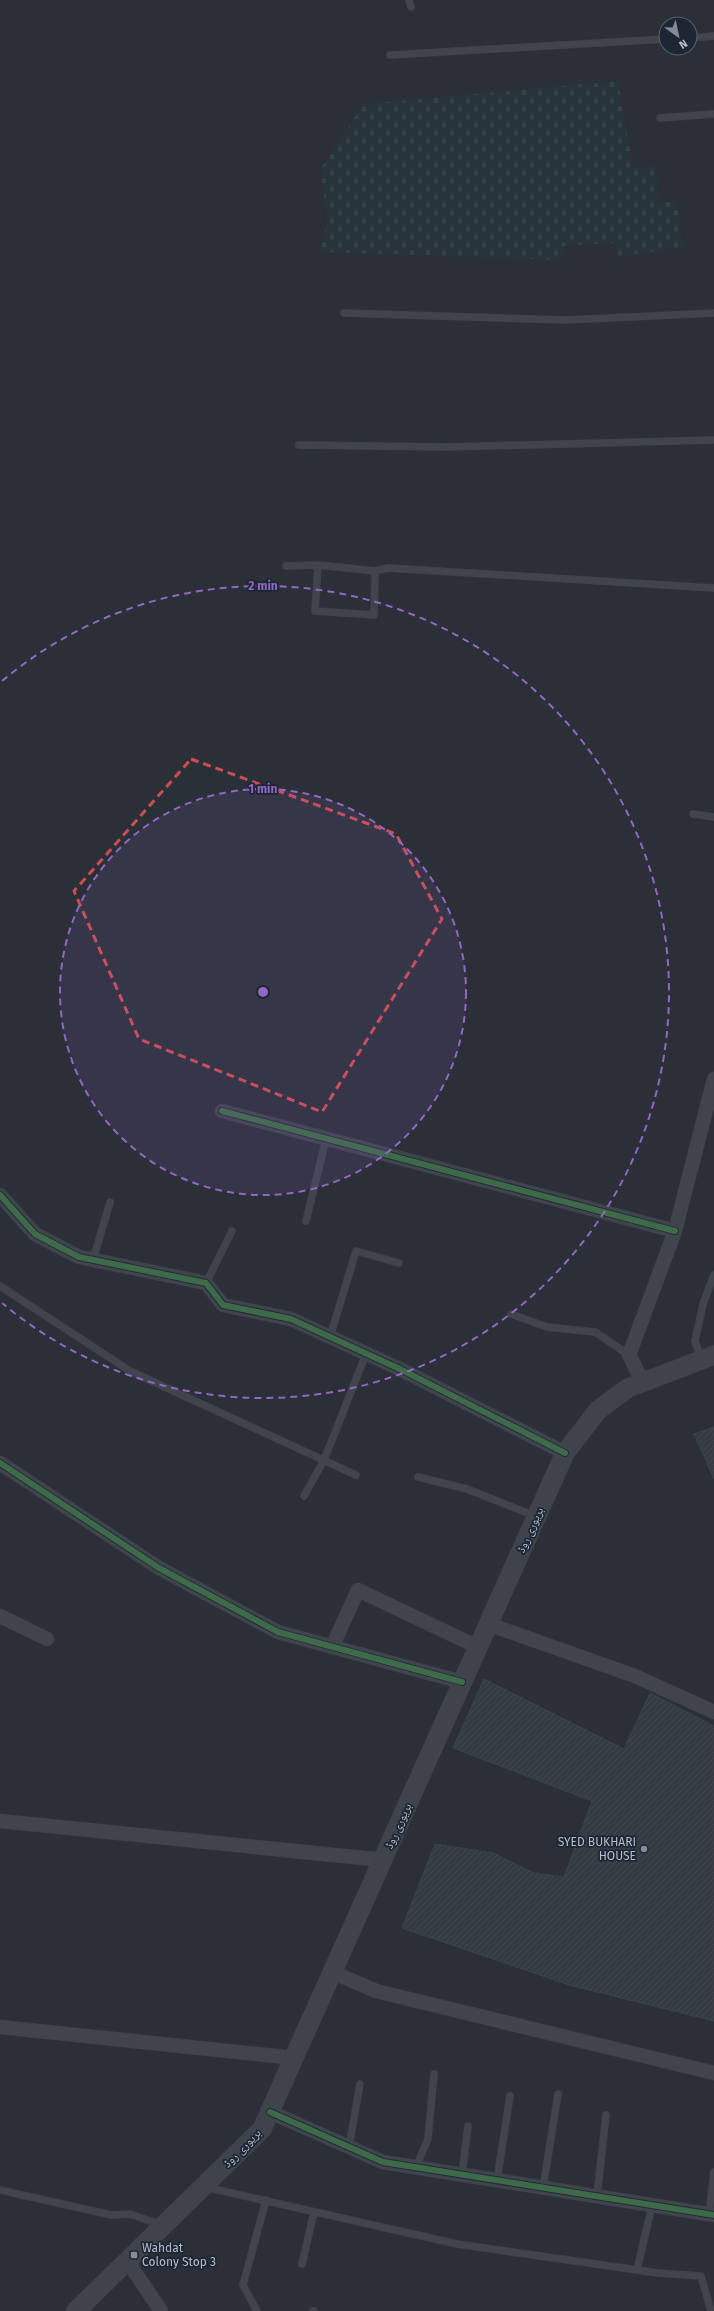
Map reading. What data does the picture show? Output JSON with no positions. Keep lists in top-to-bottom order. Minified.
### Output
{"streets":{"main road":["بریوری روڈ"]},"places":{"other":["SYED BUKHARI HOUSE"],"transit":["Wahdat Colony Stop 3"]},"north":"bottom right","rings":["2 min","1 min"]}
